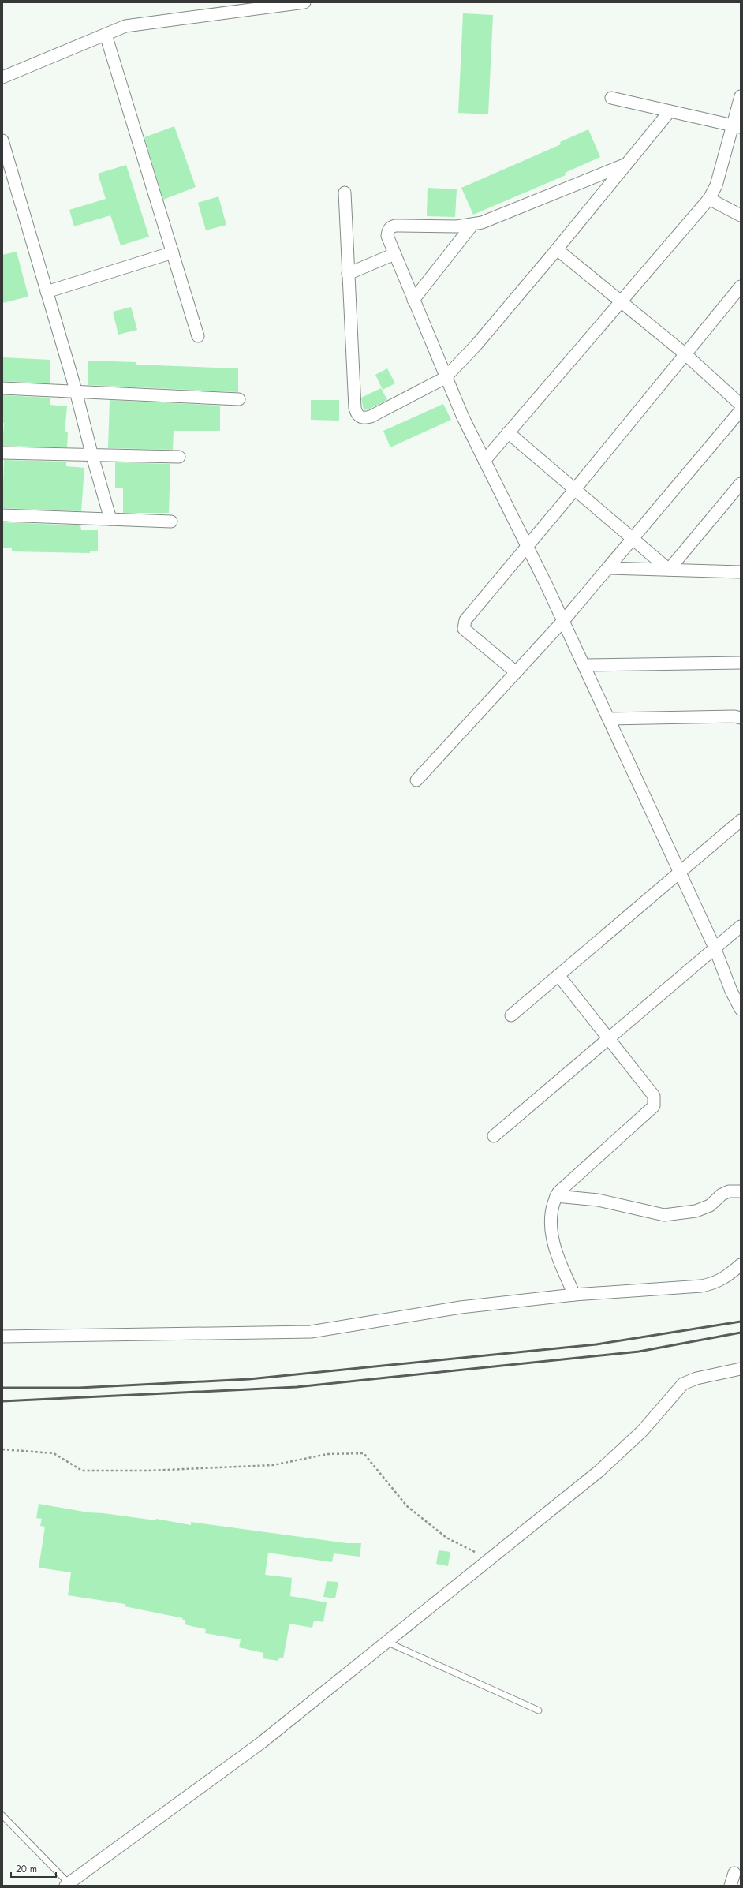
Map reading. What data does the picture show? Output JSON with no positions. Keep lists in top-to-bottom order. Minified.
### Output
{"scale_bar":"20 m"}
